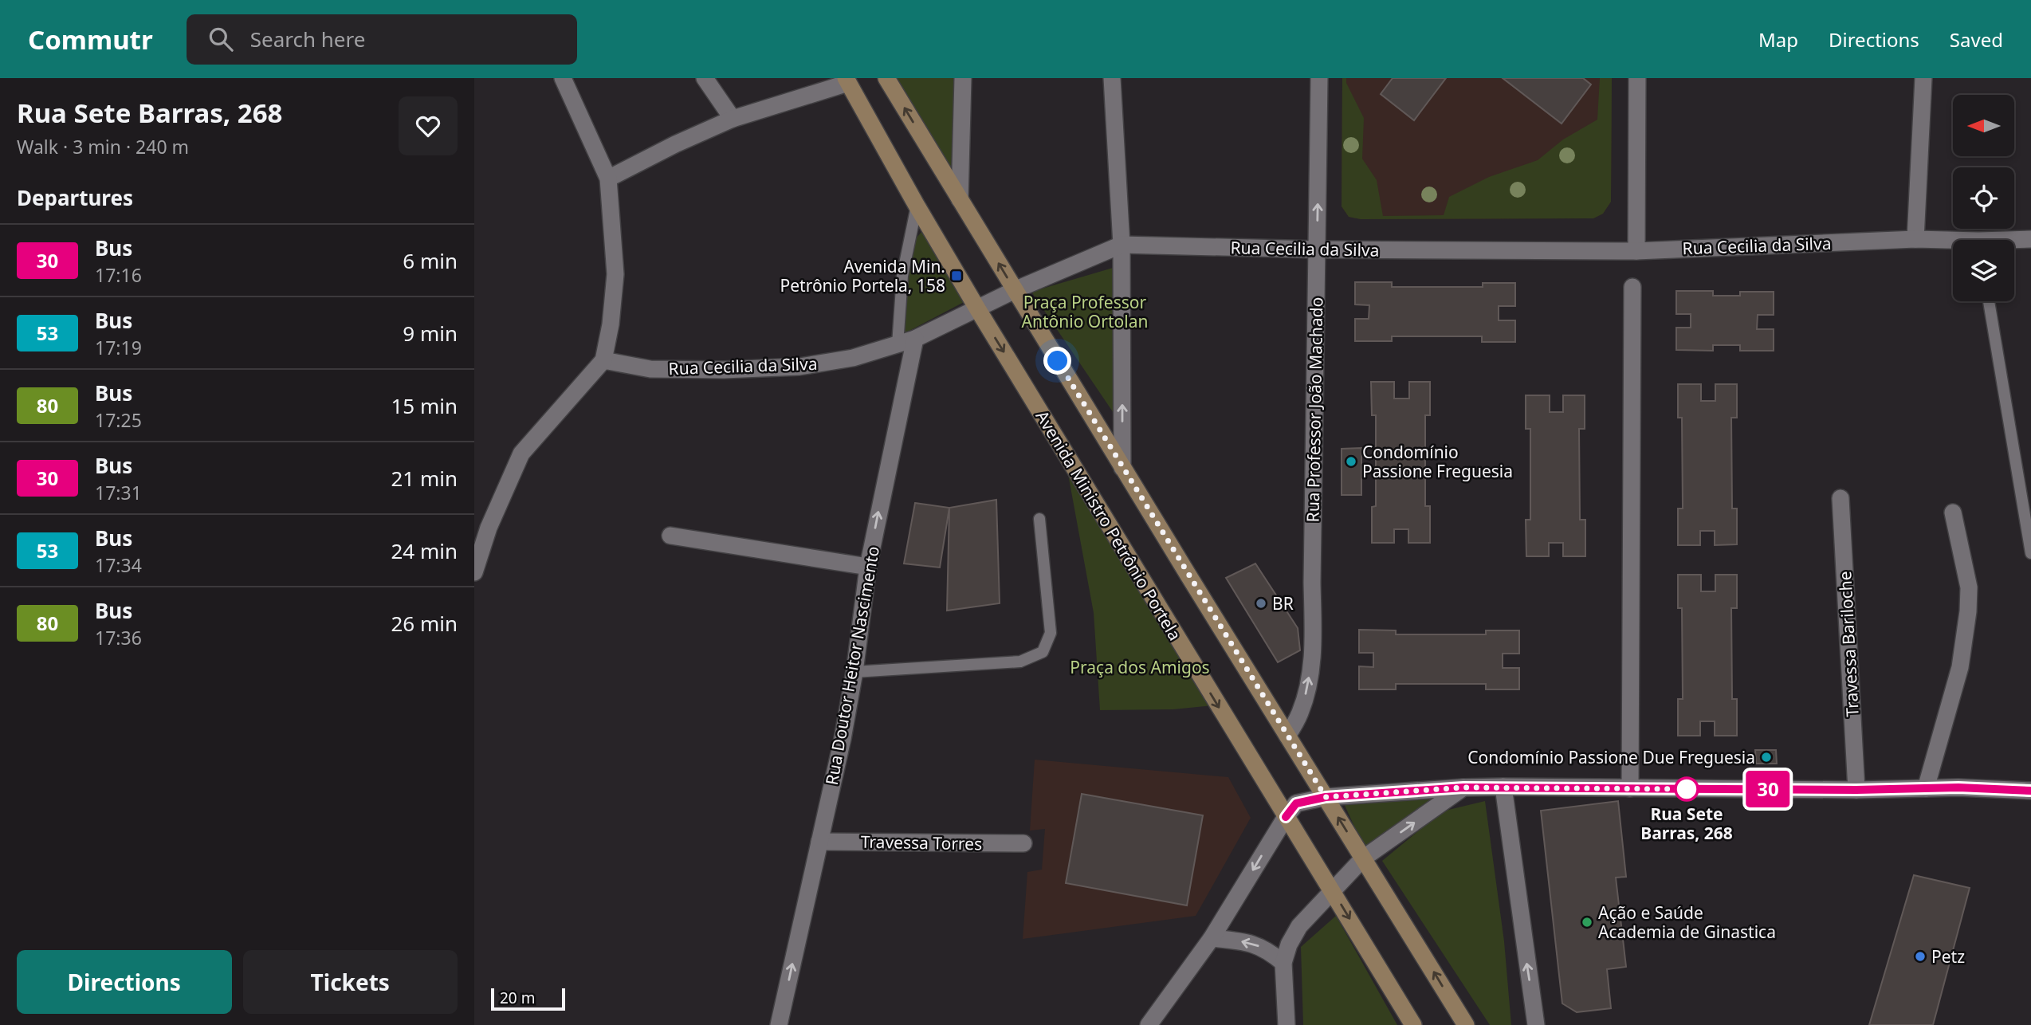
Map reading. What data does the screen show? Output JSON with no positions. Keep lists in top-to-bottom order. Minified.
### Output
{"streets":{"main road":["Avenida Ministro Petrônio Portela"],"street":["Rua Cecilia da Silva","Rua Professor João Machado","Travessa Bariloche","Rua Doutor Heitor Nascimento","Travessa Torres"]},"crossings":[["Rua Cecilia da Silva","Rua Professor João Machado"],["Rua Cecilia da Silva","Avenida Ministro Petrônio Portela"],["Rua Cecilia da Silva","Rua Doutor Heitor Nascimento"],["Rua Doutor Heitor Nascimento","Travessa Torres"]],"one_way":["Rua Professor João Machado","Rua Doutor Heitor Nascimento"],"parks":["Praça Professor Antônio Ortolan","Praça dos Amigos"],"places":{"transit":["Avenida Min. Petrônio Portela, 158"],"other":["Condomínio Passione Freguesia","BR","Condomínio Passione Due Freguesia","Rua Sete Barras, 268","Ação e Saúde Academia de Ginastica","Petz"]},"lines":["bus line 30"],"scale_bar":"20 m","north":"left","page":{"header":"Commutr","search":"Search here","nav":["Map","Directions","Saved"],"heading":[["Rua Sete Barras, 268","Walk · 3 min · 240 m"],"Departures"],"on_map":"30","list":[{"mark":"30","name":"Bus","note":"17:16","value":"6 min"},{"mark":"53","name":"Bus","note":"17:19","value":"9 min"},{"mark":"80","name":"Bus","note":"17:25","value":"15 min"},{"mark":"30","name":"Bus","note":"17:31","value":"21 min"},{"mark":"53","name":"Bus","note":"17:34","value":"24 min"},{"mark":"80","name":"Bus","note":"17:36","value":"26 min"}],"buttons":["Directions","Tickets"],"scale":"20 m"}}
